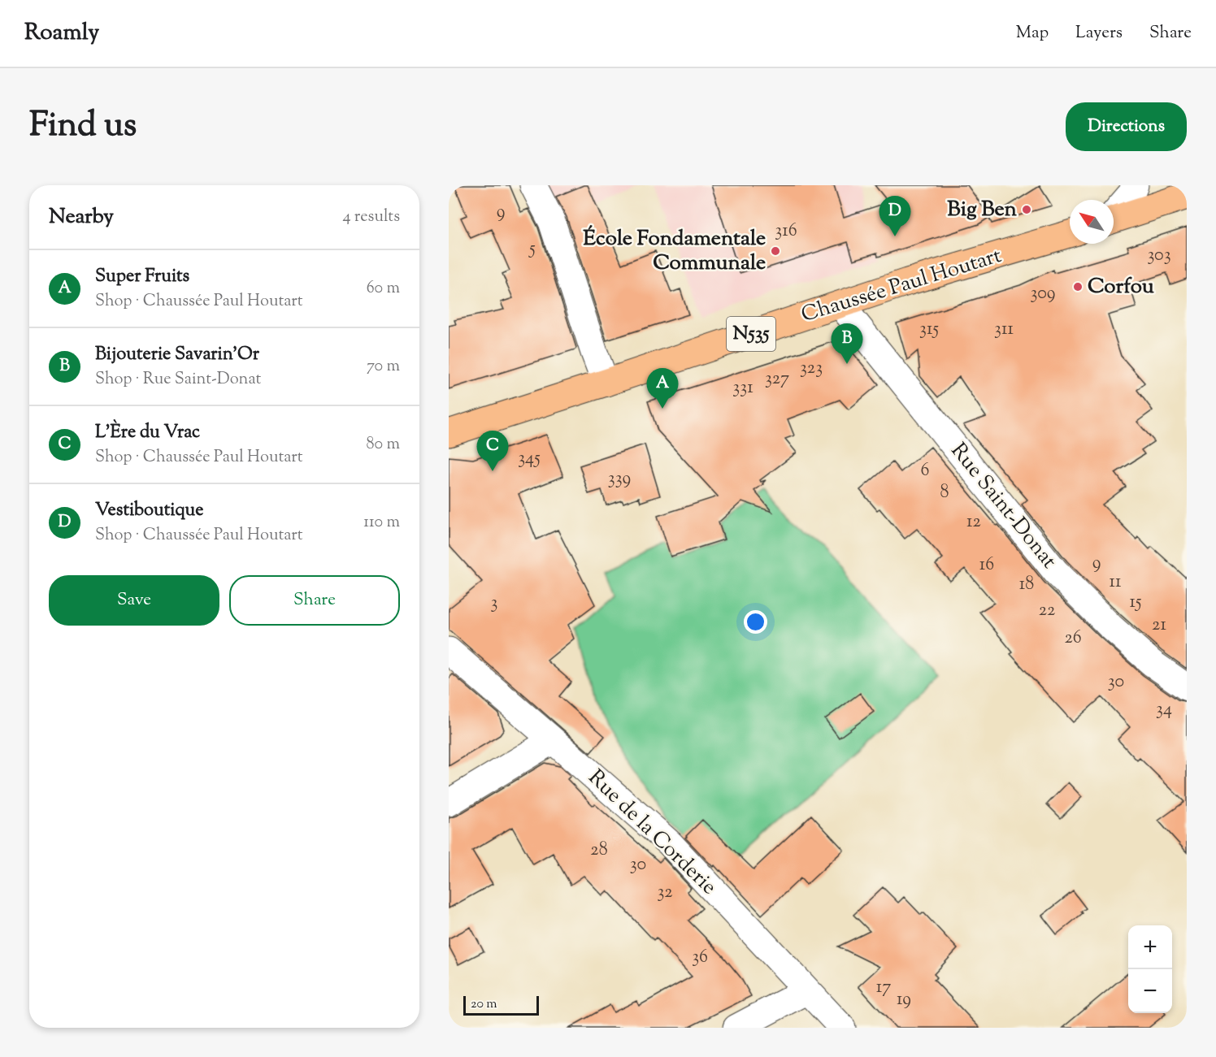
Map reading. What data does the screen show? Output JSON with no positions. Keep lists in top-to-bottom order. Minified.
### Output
{"streets":{"main road":["Chaussée Paul Houtart","N535"],"street":["Rue Saint-Donat","Rue de la Corderie"]},"crossings":[["Chaussée Paul Houtart","Rue Saint-Donat"]],"places":["Big Ben","École Fondamentale Communale","Corfou"],"house_numbers":["9","316","5","303","309","315","311","323","327","331","345","6","339","8","12","9","16","11","18","15","3","22","21","26","30","34","28","30","32","36","17","19"],"scale_bar":"20 m","north":"top left","page":{"header":"Roamly","nav":["Map","Layers","Share"],"title":"Find us","buttons":["Directions",["Save","Share"]],"heading":["Nearby","4 results"],"pins":["D","B","A","C"],"list":[{"mark":"A","name":"Super Fruits","note":"Shop · Chaussée Paul Houtart","value":"60 m"},{"mark":"B","name":"Bijouterie Savarin'Or","note":"Shop · Rue Saint-Donat","value":"70 m"},{"mark":"C","name":"L'Ère du Vrac","note":"Shop · Chaussée Paul Houtart","value":"80 m"},{"mark":"D","name":"Vestiboutique","note":"Shop · Chaussée Paul Houtart","value":"110 m"}],"map_buttons":["+","−"],"scale":"20 m"}}
